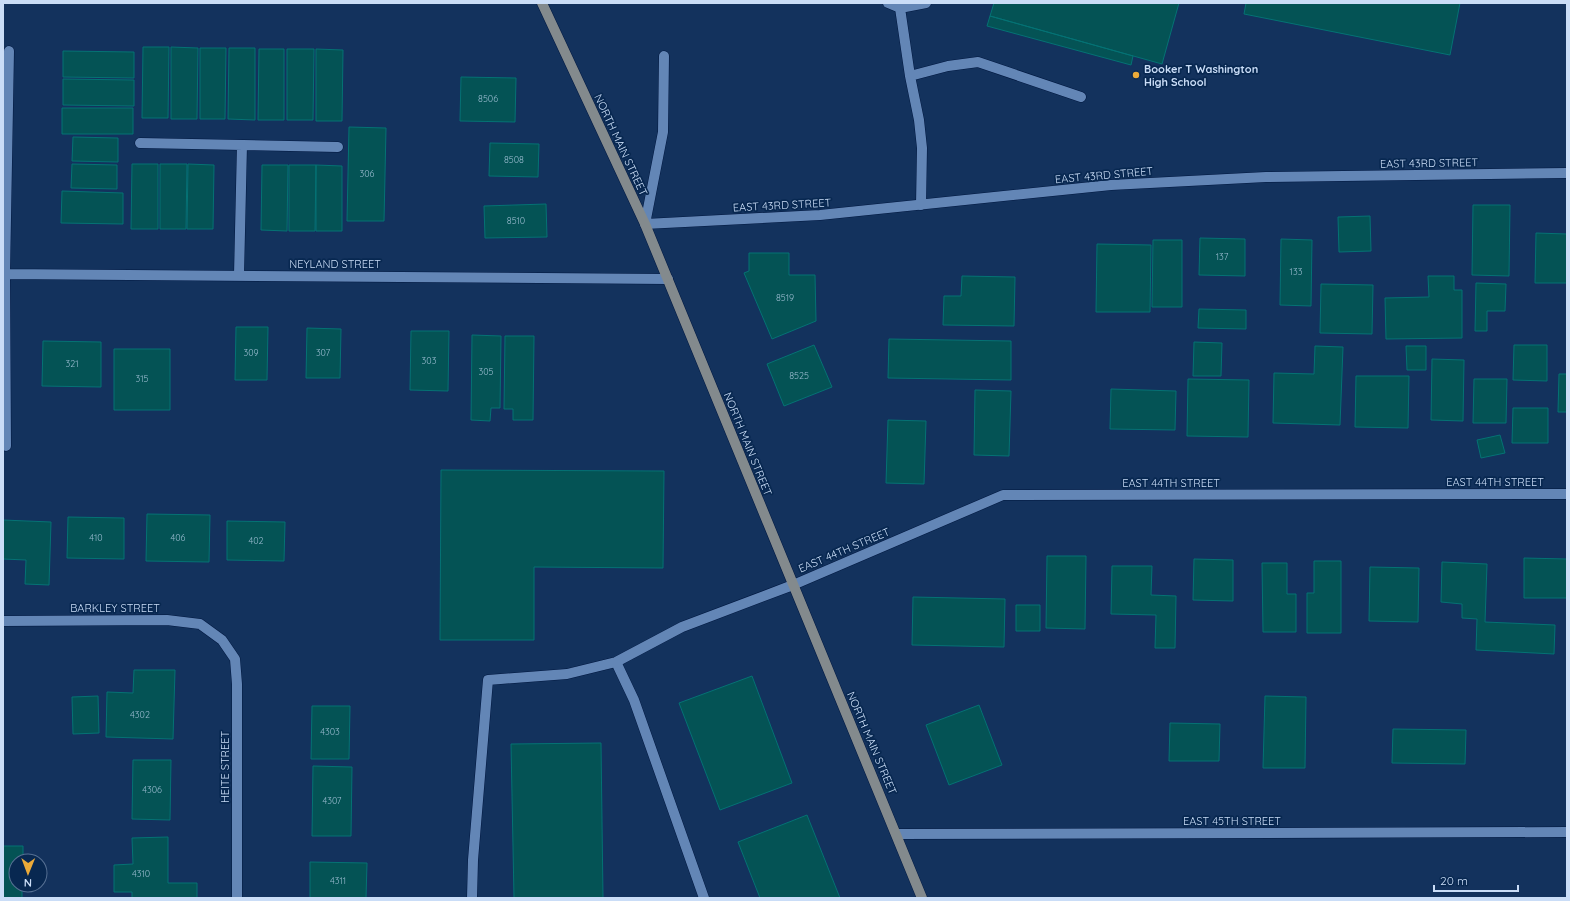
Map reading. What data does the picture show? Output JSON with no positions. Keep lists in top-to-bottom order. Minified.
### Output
{"streets":{"main road":["NORTH MAIN STREET"],"street":["EAST 43RD STREET","NEYLAND STREET","EAST 44TH STREET","BARKLEY STREET","HEITE STREET","EAST 45TH STREET"]},"crossings":[["NORTH MAIN STREET","EAST 43RD STREET"],["NORTH MAIN STREET","NEYLAND STREET"],["NORTH MAIN STREET","EAST 44TH STREET"],["NORTH MAIN STREET","EAST 45TH STREET"],["BARKLEY STREET","HEITE STREET"]],"places":["Booker T Washington High School"],"house_numbers":["8506","8508","306","8510","137","133","8519","309","307","303","321","305","8525","315","410","406","402","4302","4303","4306","4307","4310","4311"],"scale_bar":"20 m","north":"bottom"}
